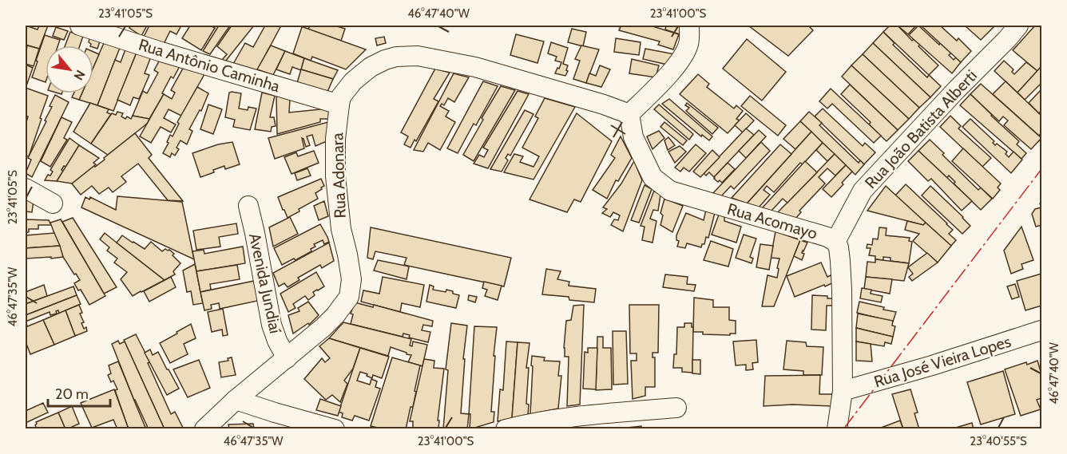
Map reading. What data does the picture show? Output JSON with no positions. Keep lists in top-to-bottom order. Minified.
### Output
{"streets":{"street":["Rua Antônio Caminha","Rua João Batista Alberti","Rua Adonara","Rua Acomayo","Avenida Jundiaí","Rua José Vieira Lopes"]},"crossings":[["Rua Antônio Caminha","Rua Adonara"],["Rua João Batista Alberti","Rua Acomayo"],["Rua Adonara","Rua Acomayo"],["Rua Adonara","Avenida Jundiaí"],["Rua Acomayo","Rua José Vieira Lopes"]],"scale_bar":"20 m","north":"bottom right","coordinates":["23°41'05\"S","46°47'40\"W","23°41'00\"S","46°47'35\"W","23°40'55\"S"]}
